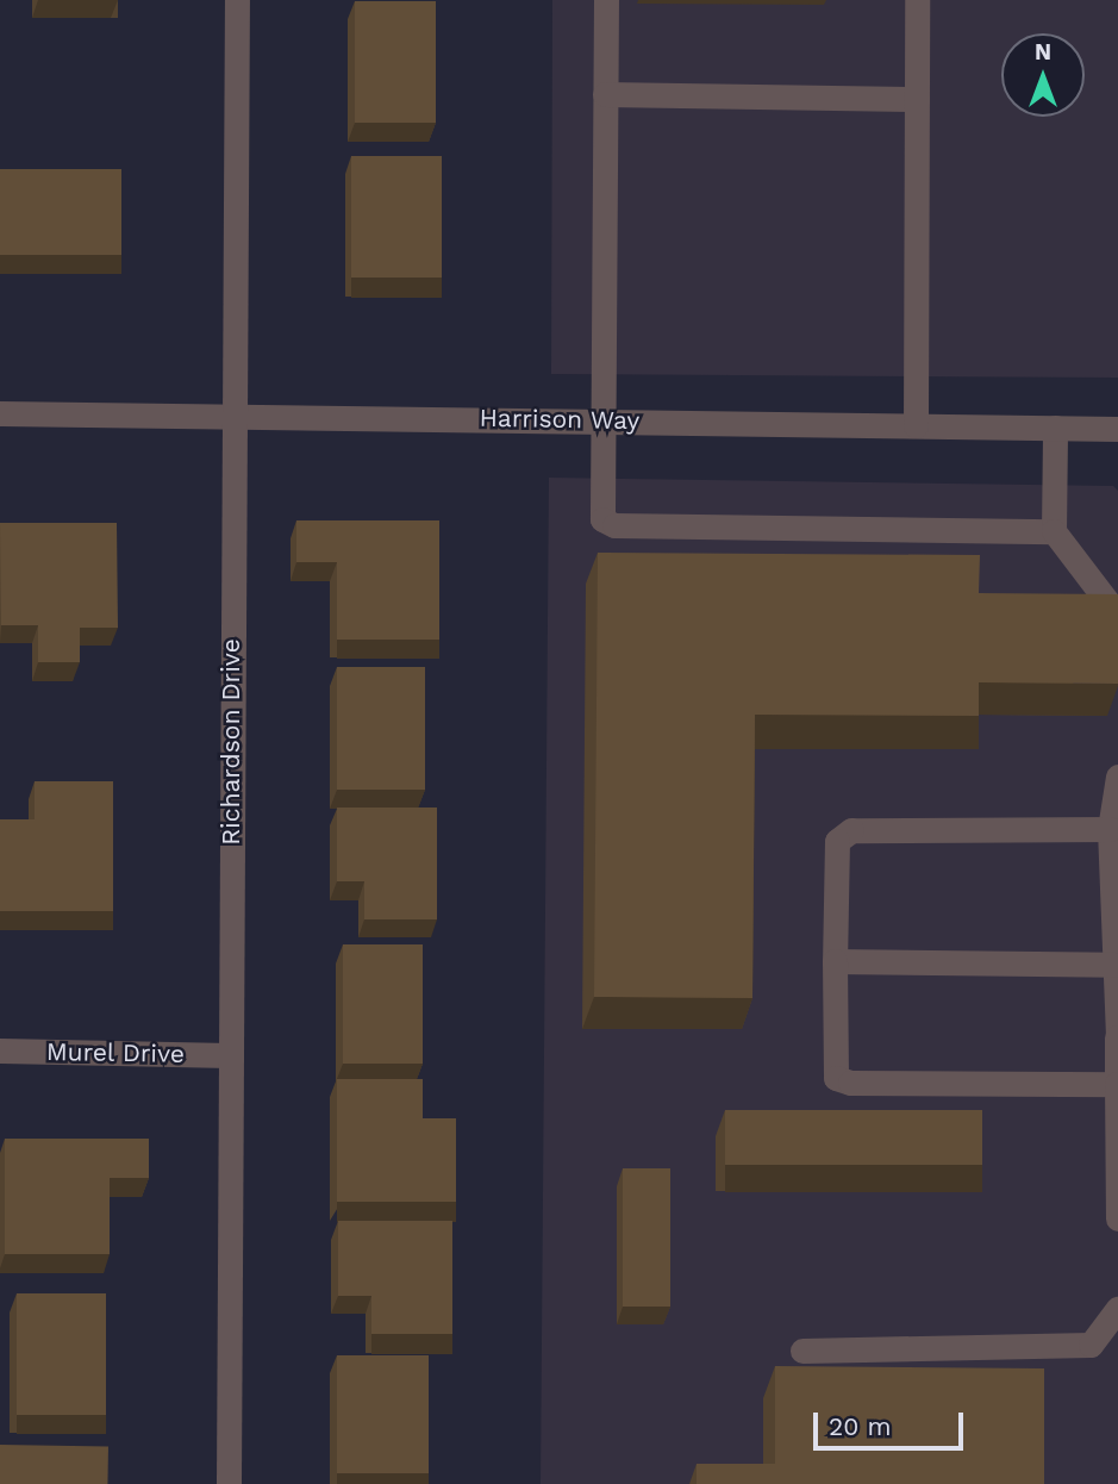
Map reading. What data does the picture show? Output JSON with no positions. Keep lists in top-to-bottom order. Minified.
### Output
{"streets":{"street":["Harrison Way","Richardson Drive","Murel Drive"]},"crossings":[["Harrison Way","Richardson Drive"],["Richardson Drive","Murel Drive"]],"scale_bar":"20 m","north":"top"}
